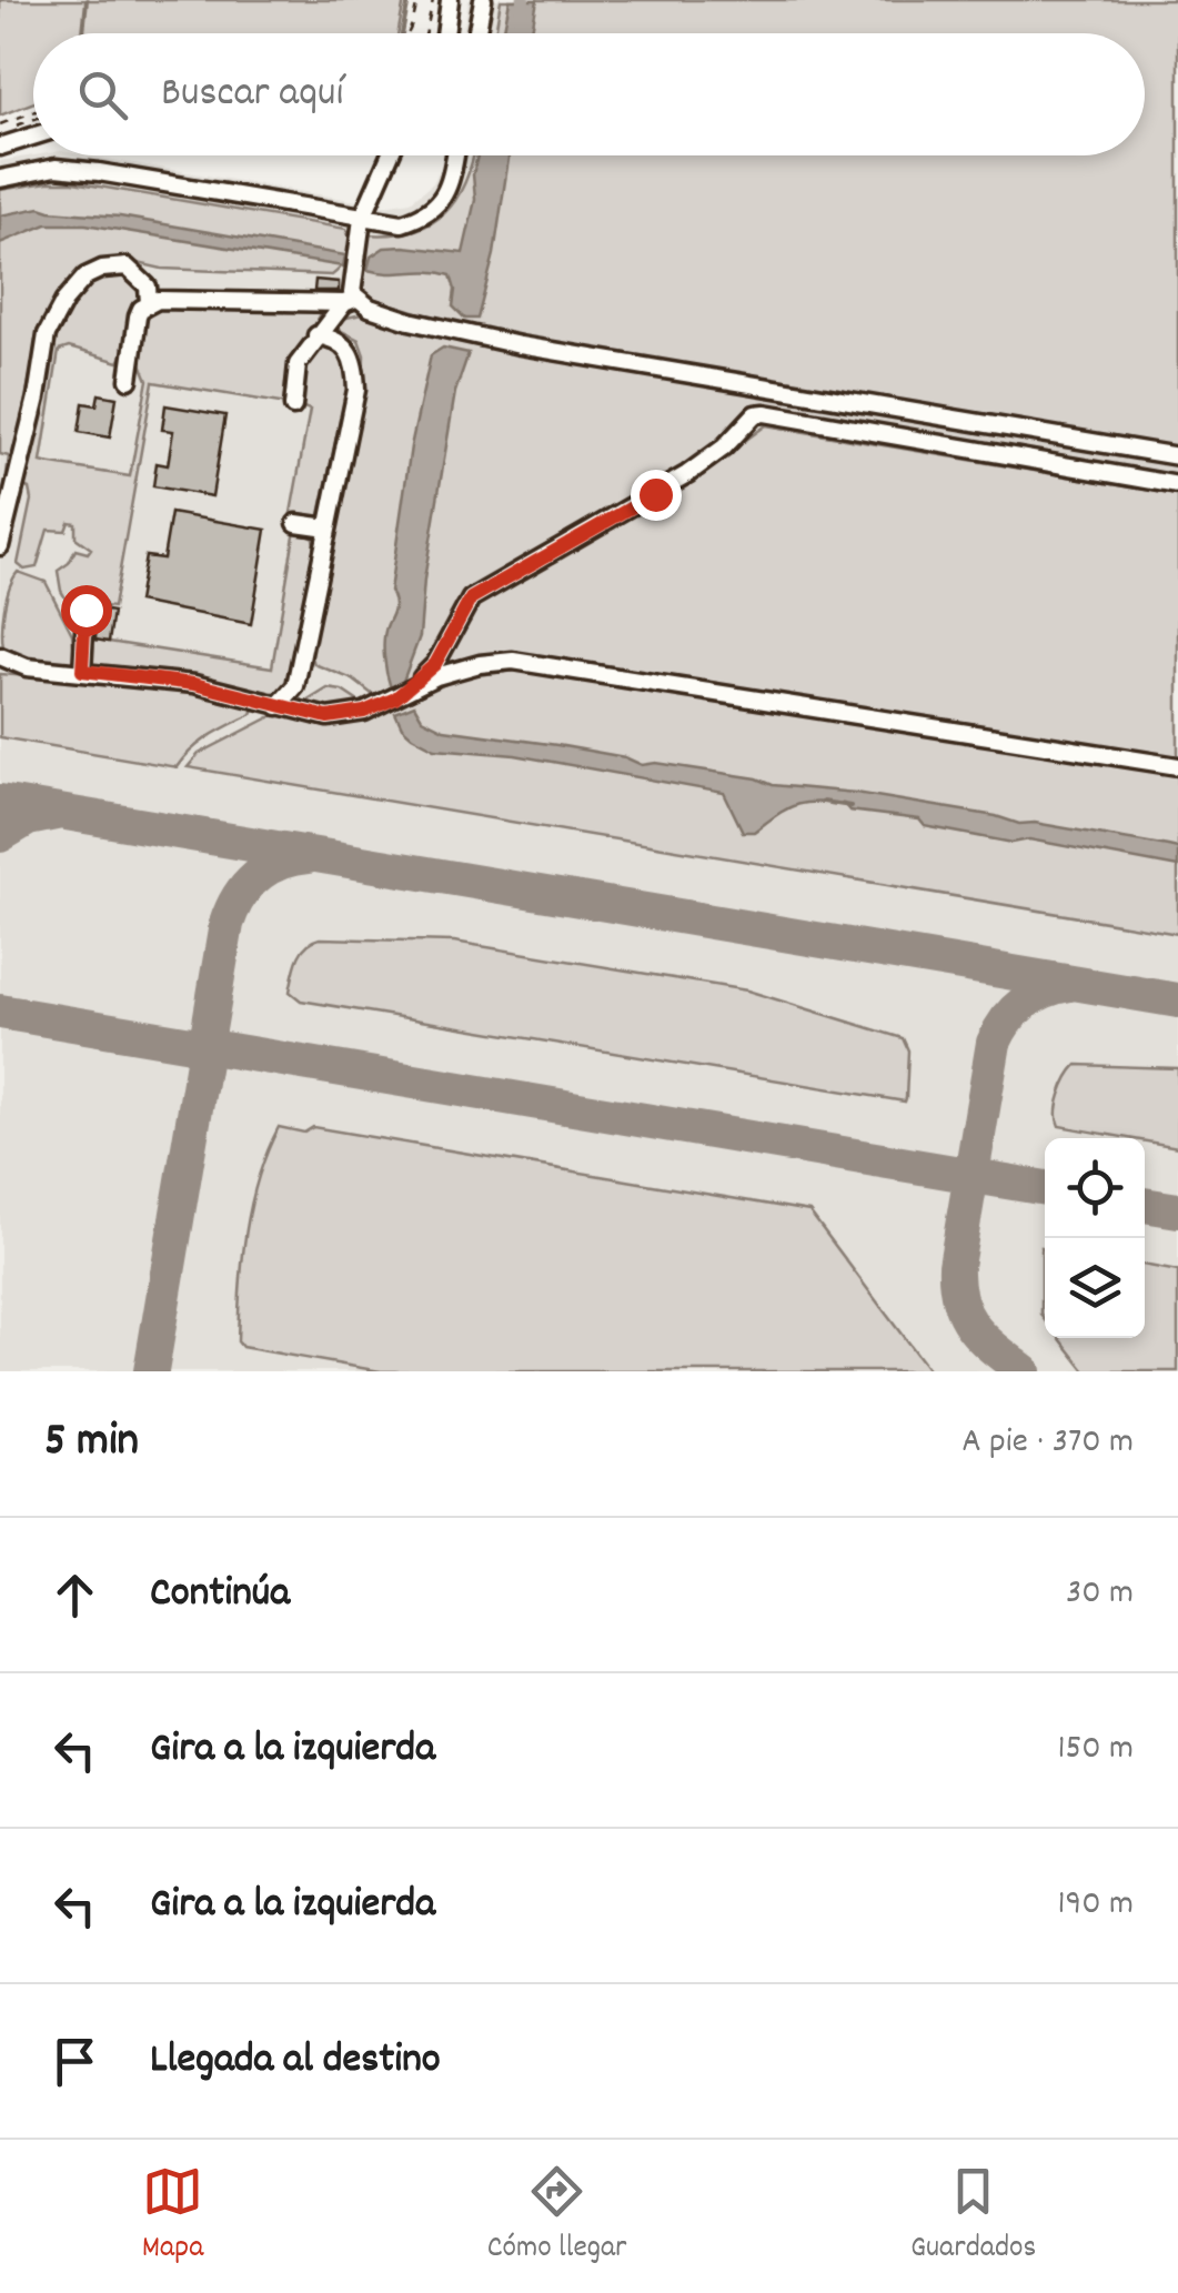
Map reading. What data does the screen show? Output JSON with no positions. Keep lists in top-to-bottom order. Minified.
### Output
{"page":{"search":"Buscar aquí","heading":["5 min","A pie · 370 m"],"list":[["Continúa","30 m"],["Gira a la izquierda","150 m"],["Gira a la izquierda","190 m"],"Llegada al destino"],"nav":["Mapa","Cómo llegar","Guardados"]}}
